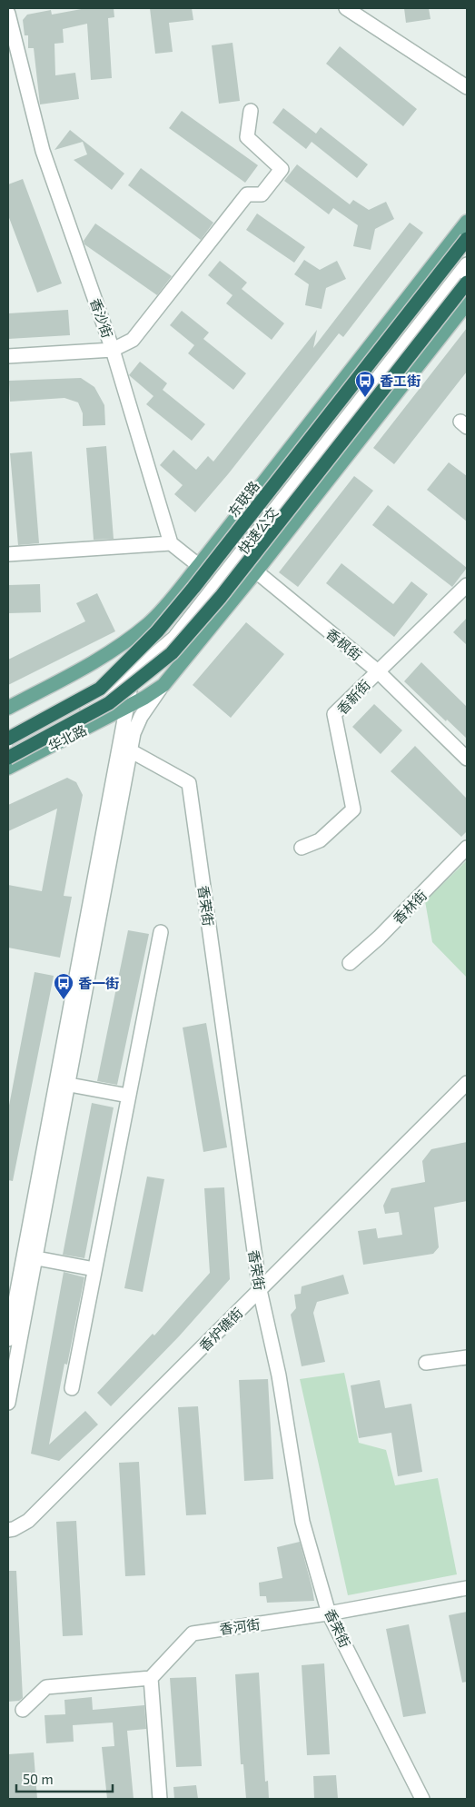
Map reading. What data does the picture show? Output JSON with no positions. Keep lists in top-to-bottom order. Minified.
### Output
{"streets":{"highway":["东联路"],"main road":["华北路"],"street":["香沙街","快速公交","香枫街","香新街","香荣街","香林街","香炉礁街","香河街"]},"crossings":[["香枫街","香新街"],["香枫街","华北路"],["香荣街","香炉礁街"],["香荣街","香河街"]],"places":{"bus stop":["香工街","香一街"]},"scale_bar":"50 m"}
